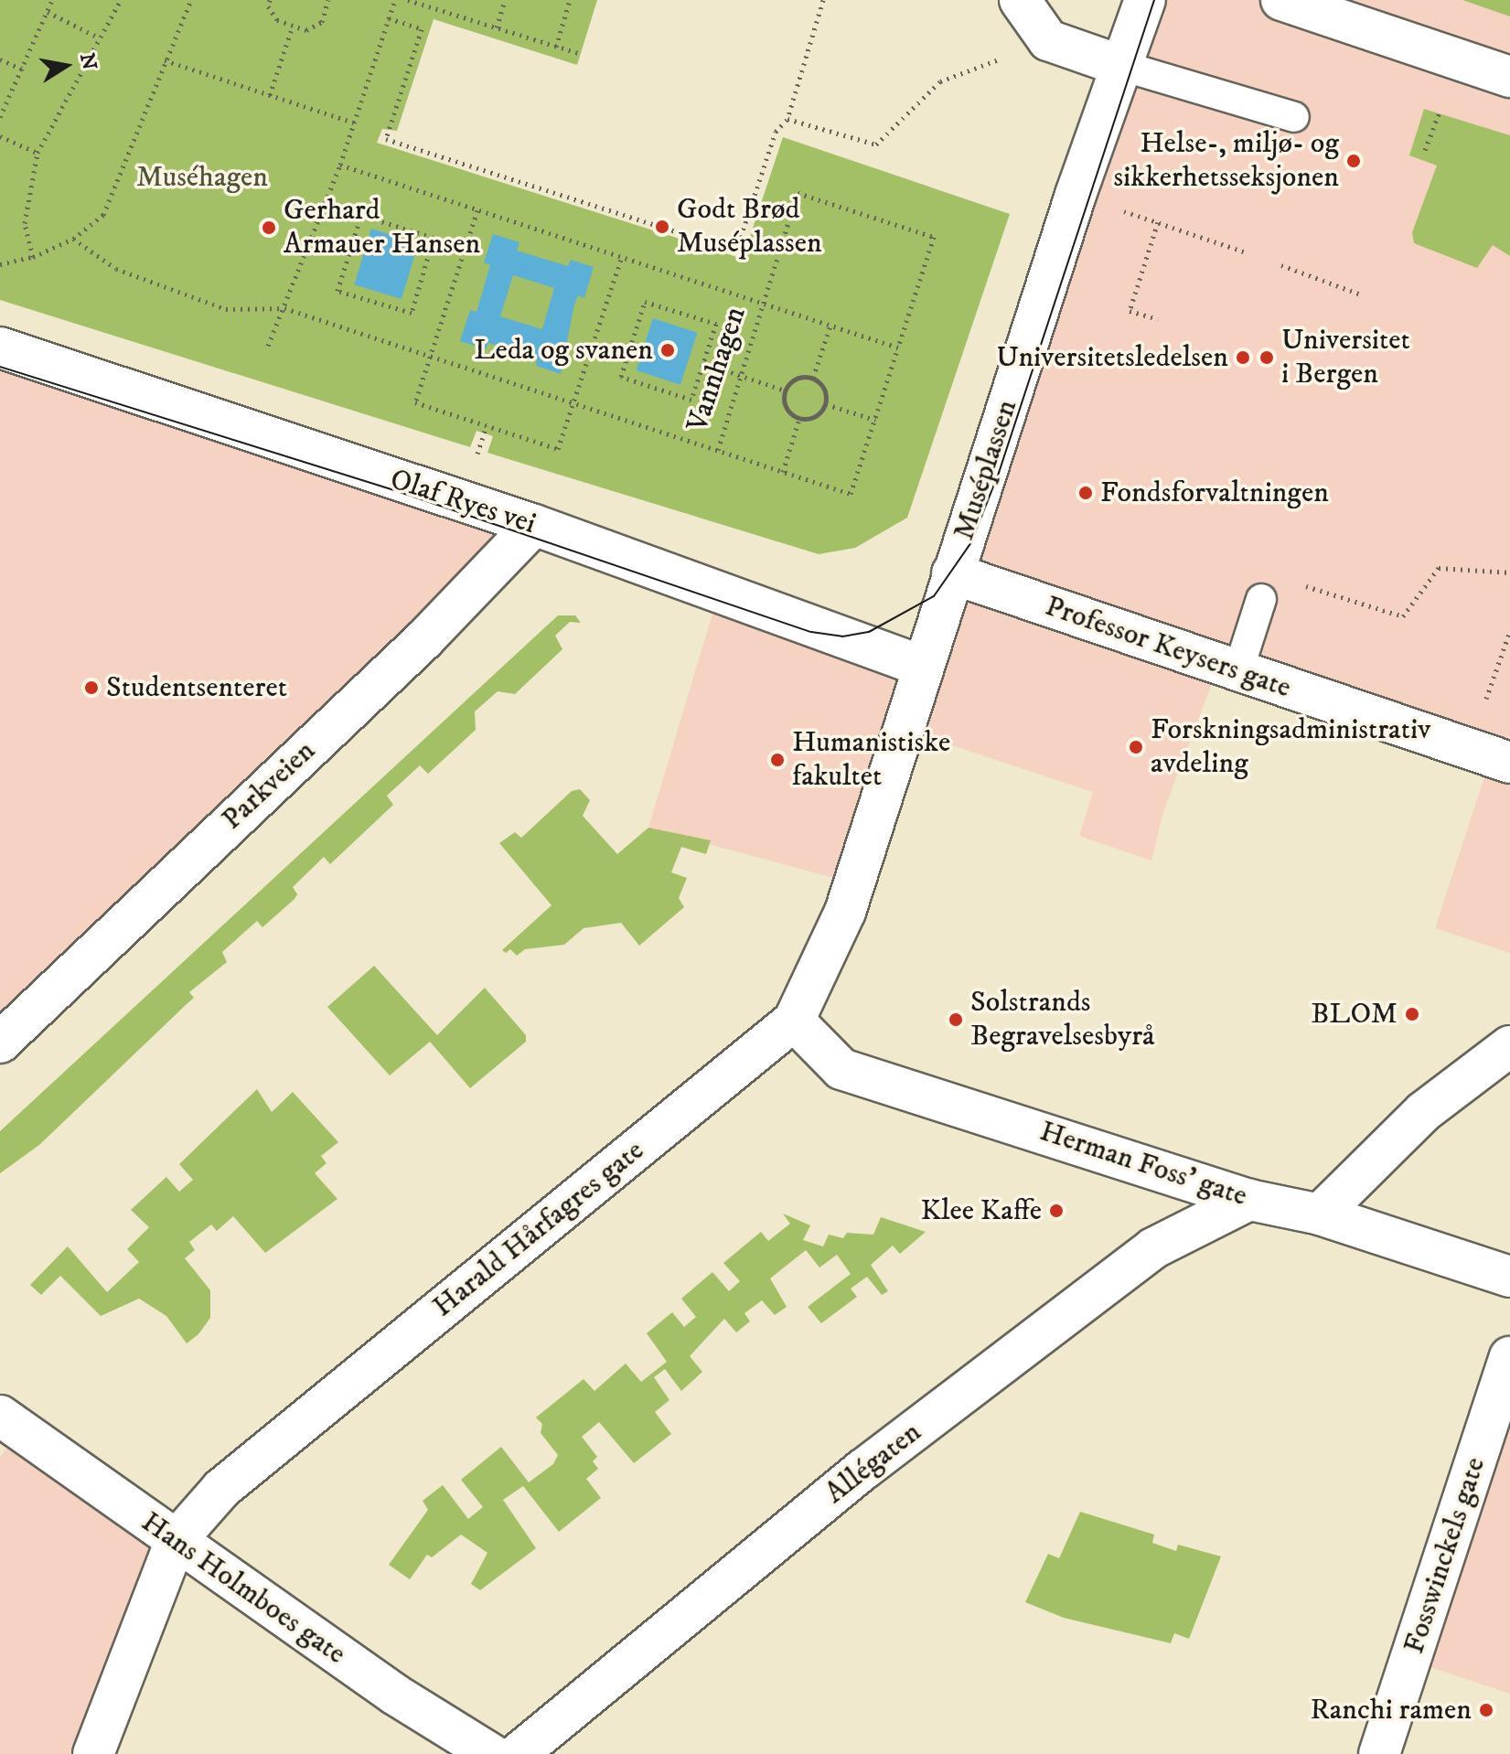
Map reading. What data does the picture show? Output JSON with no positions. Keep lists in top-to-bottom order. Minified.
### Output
{"streets":{"street":["Muséplassen","Olaf Ryes vei","Professor Keysers gate","Parkveien","Herman Foss' gate","Harald Hårfagres gate","Allégaten","Fosswinckels gate","Hans Holmboes gate"],"path":["Vannhagen"]},"crossings":[["Muséplassen","Olaf Ryes vei"],["Muséplassen","Professor Keysers gate"],["Muséplassen","Harald Hårfagres gate"],["Olaf Ryes vei","Parkveien"],["Olaf Ryes vei","Harald Hårfagres gate"],["Herman Foss' gate","Harald Hårfagres gate"],["Herman Foss' gate","Allégaten"],["Harald Hårfagres gate","Hans Holmboes gate"]],"parks":["Muséhagen"],"places":["Helse-, miljø- og sikkerhetsseksjonen","Godt Brød Muséplassen","Gerhard Armauer Hansen","Leda og svanen","Universitetsledelsen","Universitet i Bergen","Fondsforvaltningen","Studentsenteret","Forskningsadministrativ avdeling","Humanistiske fakultet","BLOM","Solstrands Begravelsesbyrå","Klee Kaffe","Ranchi ramen"],"north":"right"}
